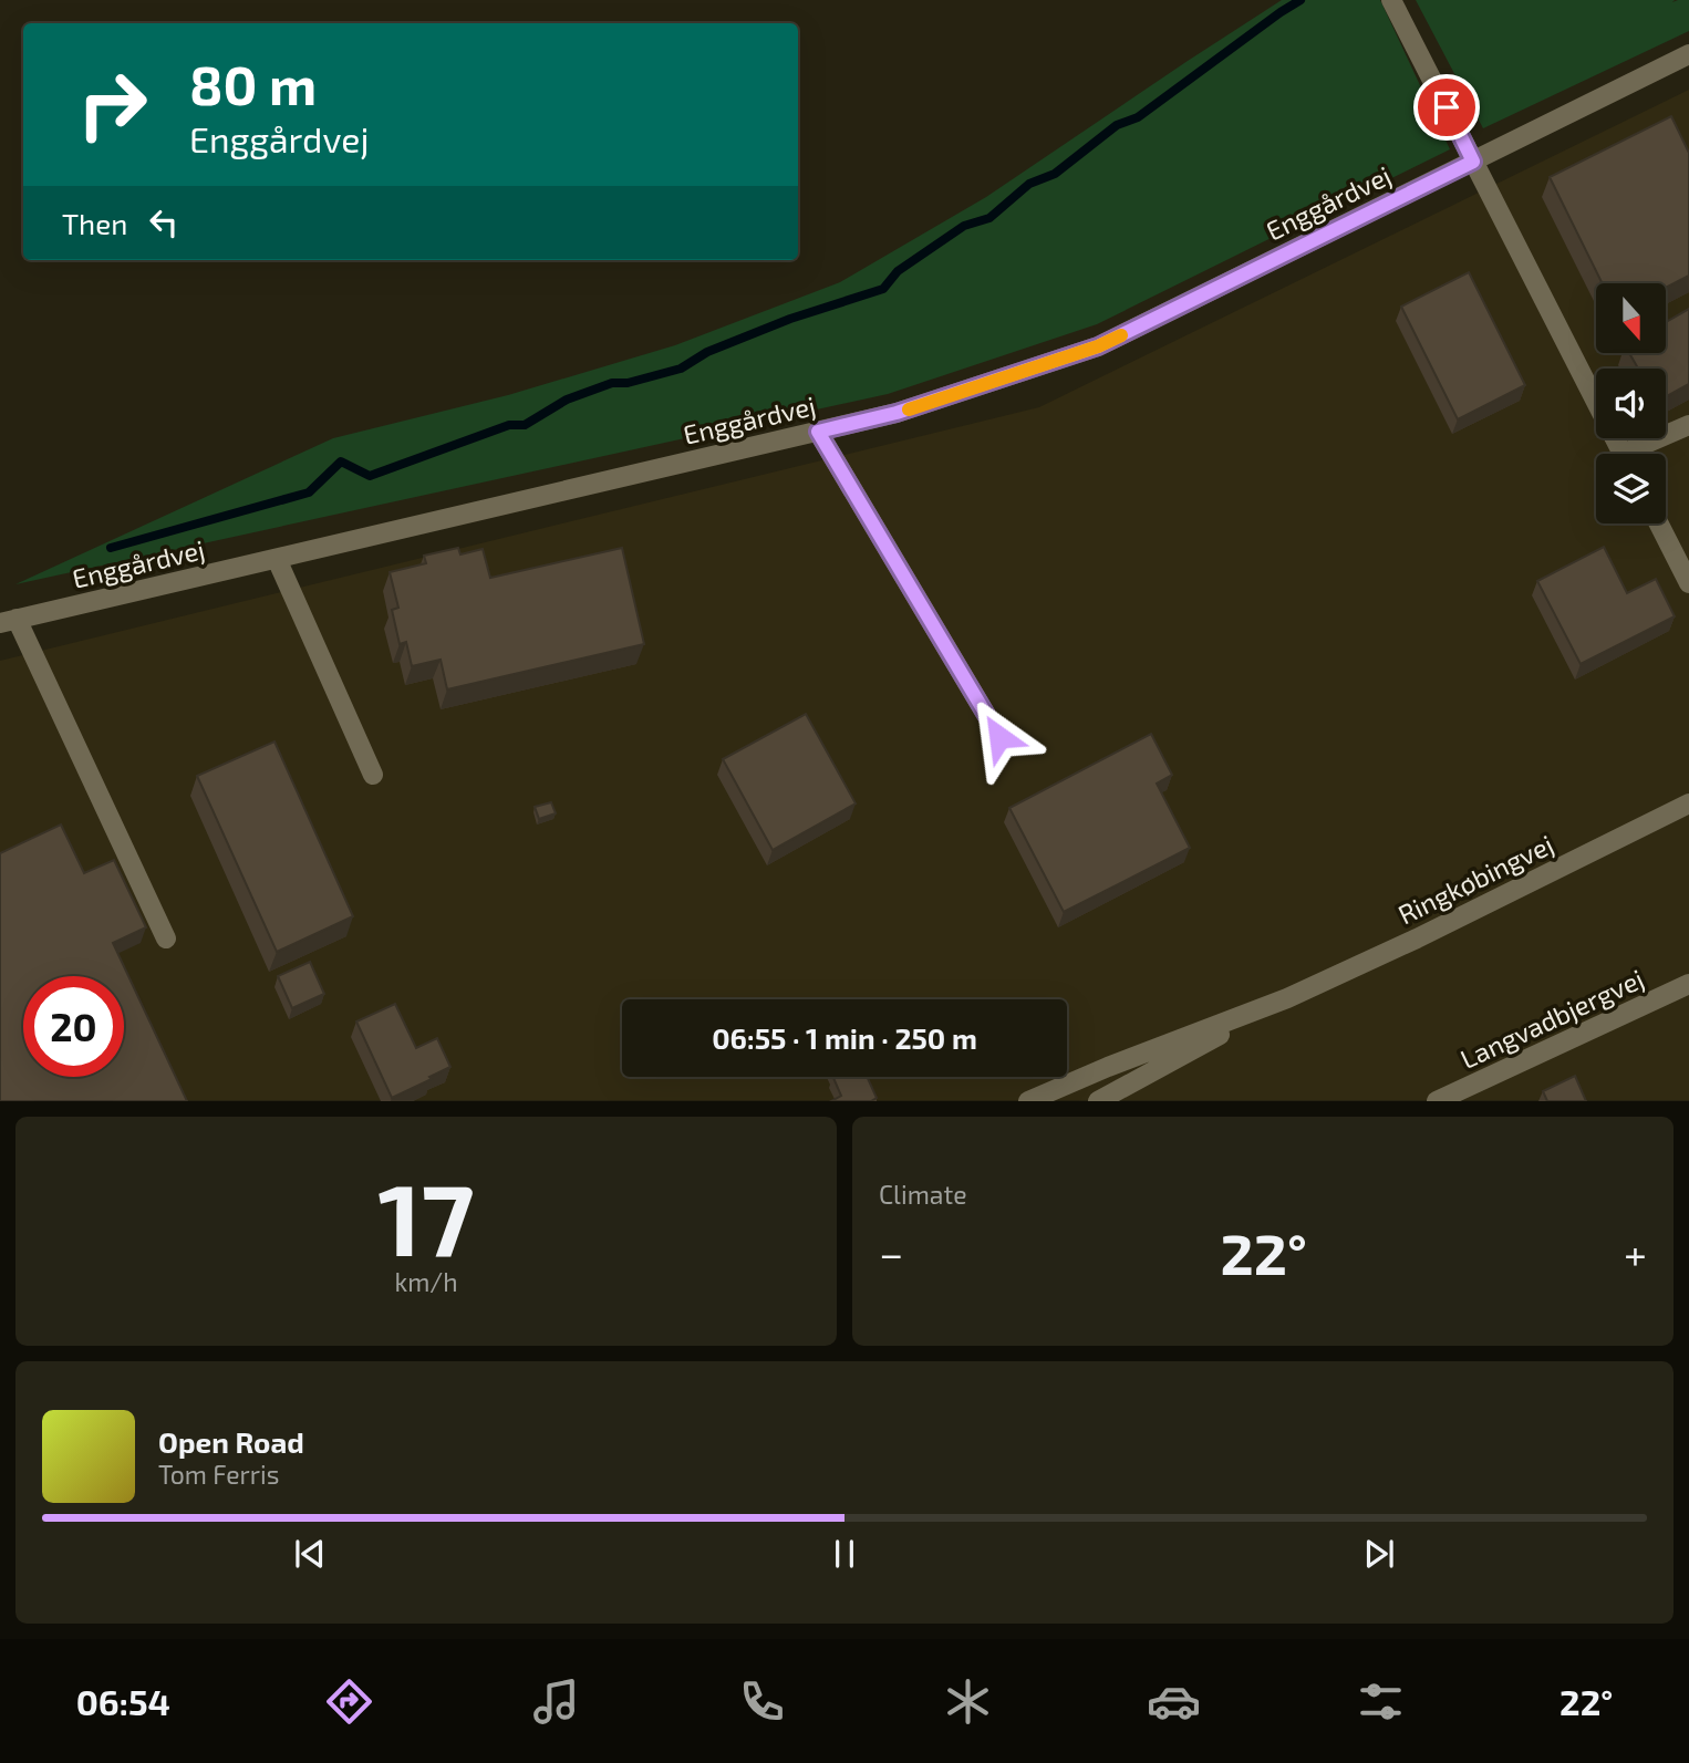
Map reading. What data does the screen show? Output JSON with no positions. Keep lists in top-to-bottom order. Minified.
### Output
{"streets":{"street":["Enggårdvej","Ringkøbingvej","Langvadbjergvej"]},"north":"bottom","page":{"turn":["80 m","Enggårdvej"],"then":"Then","limit":"20","trip":"06:55 · 1 min · 250 m","tile":[["17","km/h"],"Climate"],"heat":["−","22°","+"],"song":["Open Road","Tom Ferris"],"tabs":["06:54","22°"]}}
